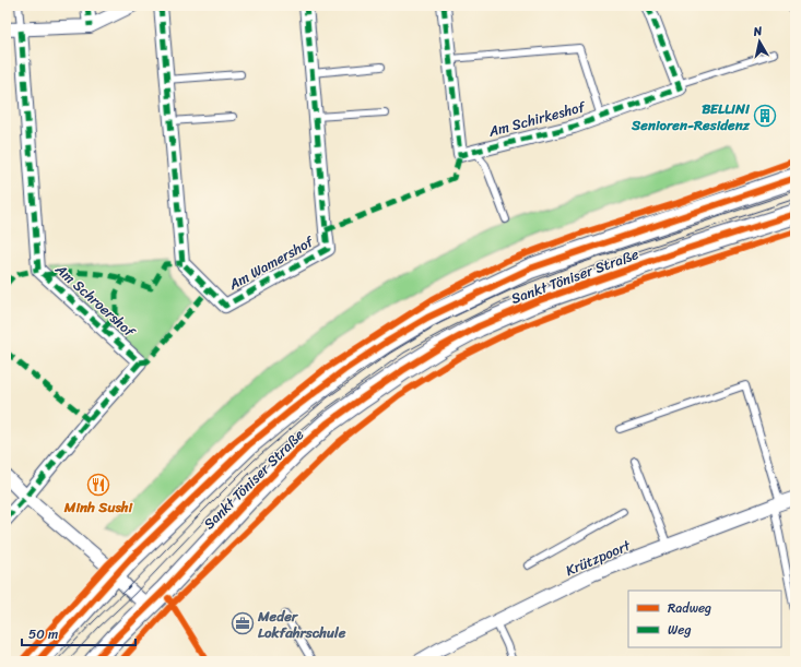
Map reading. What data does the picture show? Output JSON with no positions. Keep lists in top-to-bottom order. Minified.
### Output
{"streets":{"main road":["Sankt Töniser Straße"],"street":["Am Schirkeshof","Am Wamershof","Am Schroershof","Krützpoort"]},"places":{"building":["BELLINI Senioren-Residenz"],"restaurant":["Minh Sushi"],"office":["Meder Lokfahrschule"]},"legend":["Radweg","Weg"],"scale_bar":"50 m","north":"top"}
